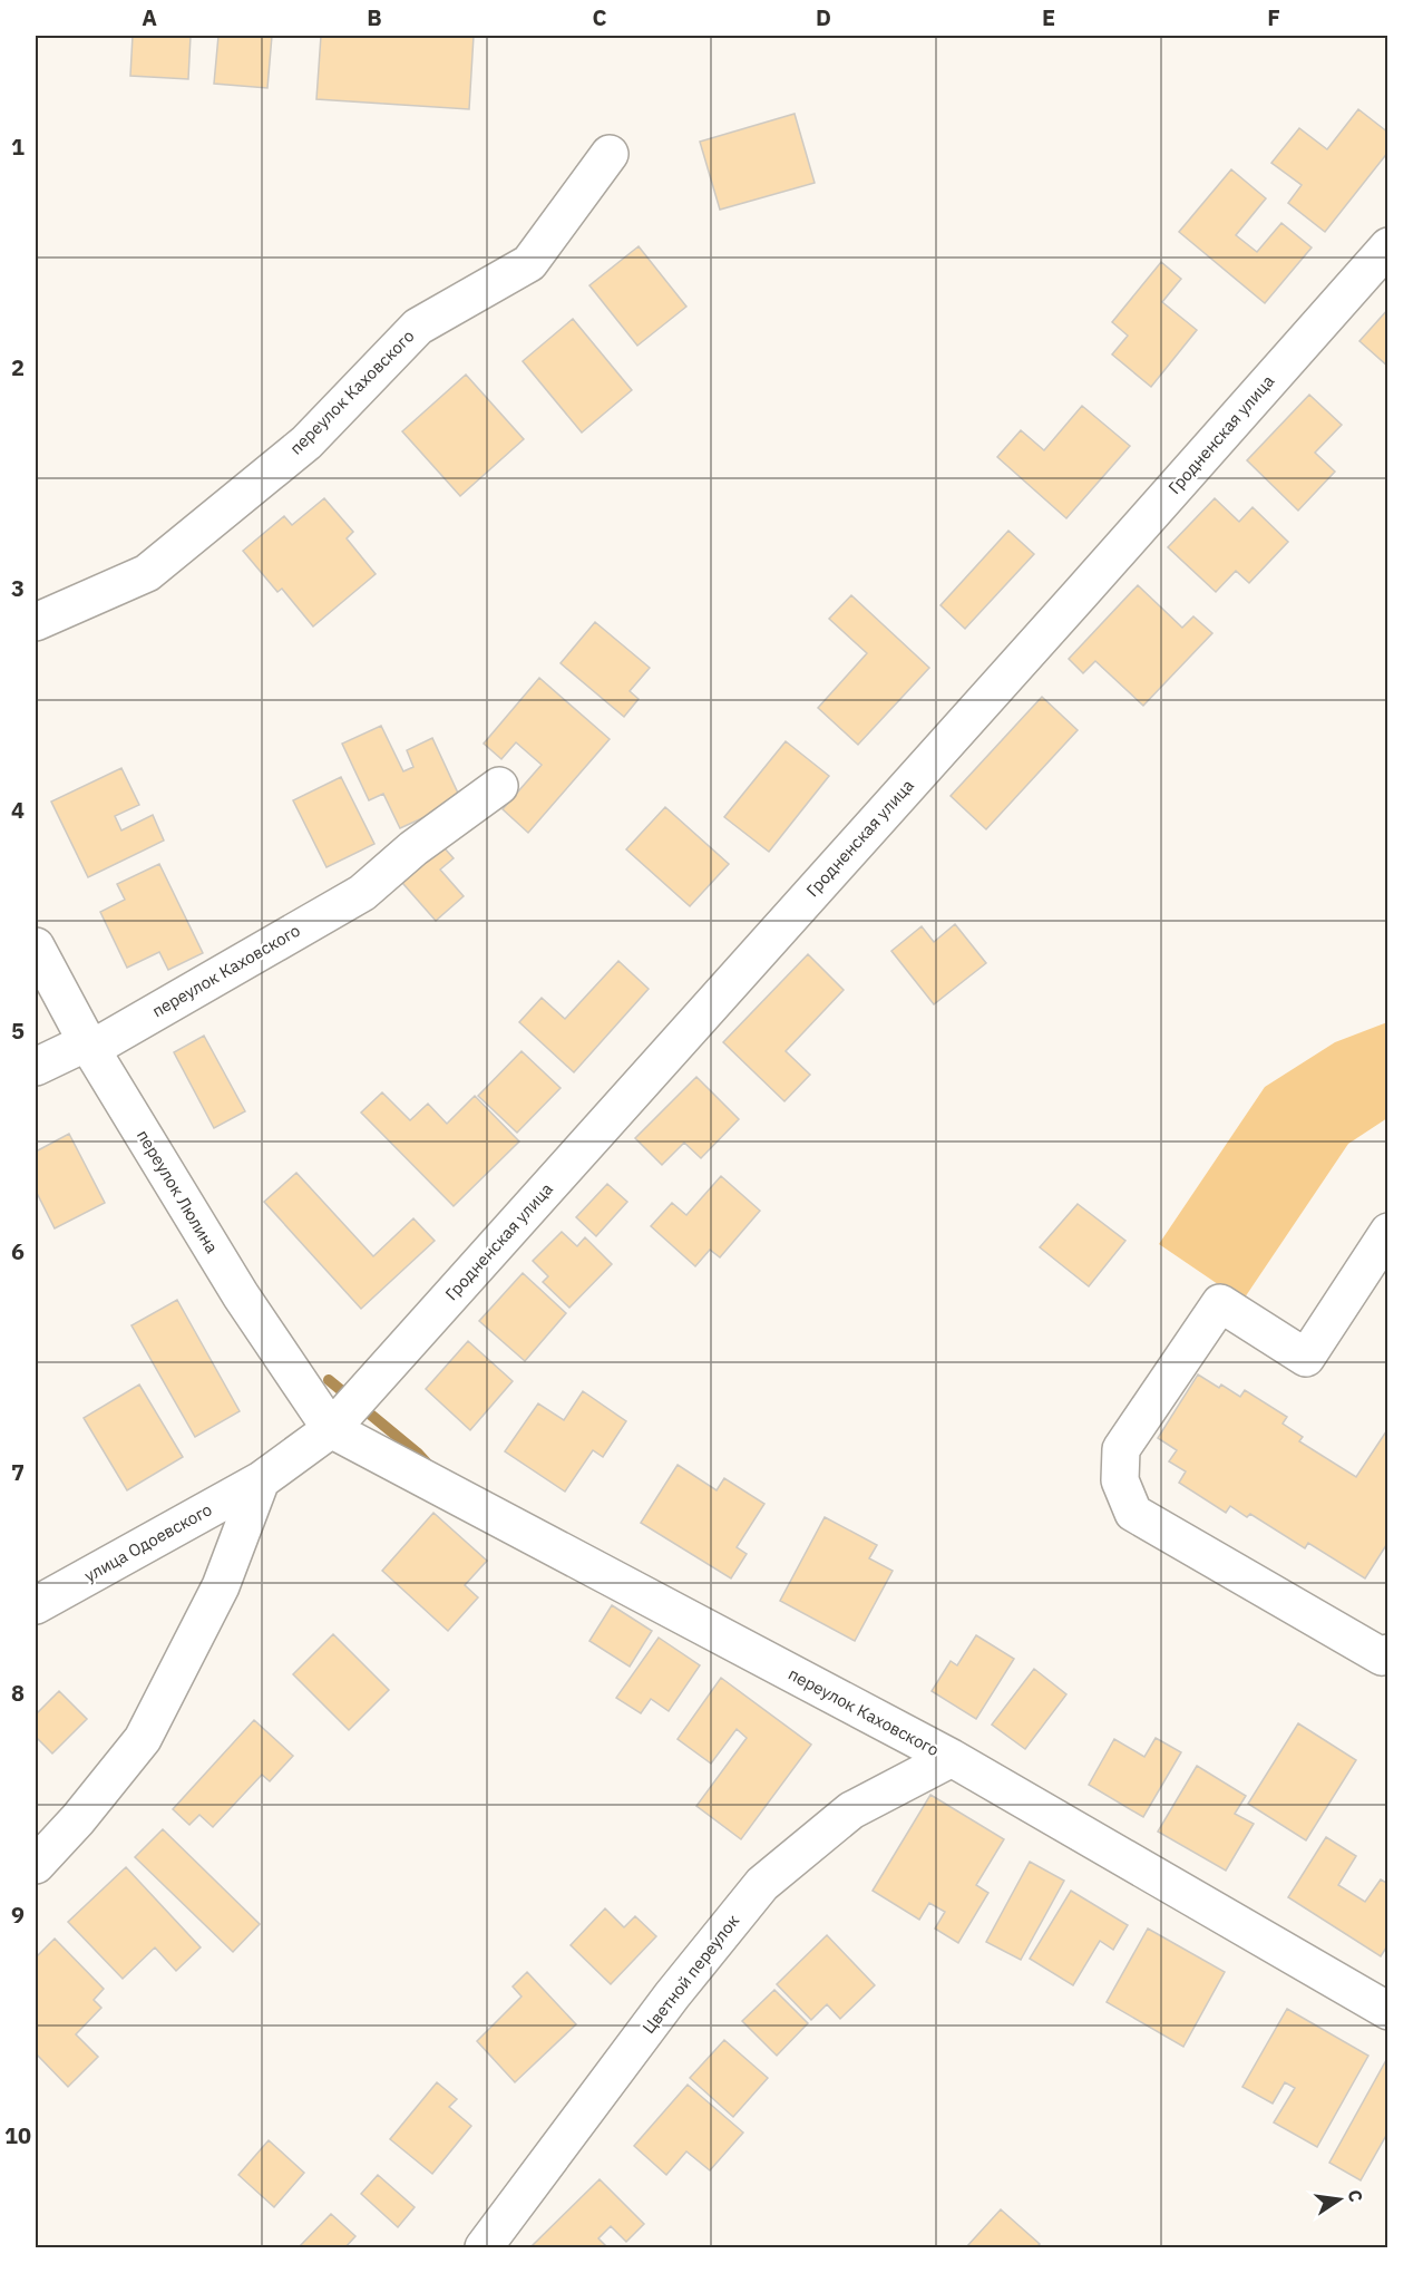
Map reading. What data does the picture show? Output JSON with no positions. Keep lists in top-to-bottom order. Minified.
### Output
{"streets":{"street":["переулок Каховского","Гродненская улица","переулок Люлина","улица Одоевского","Цветной переулок"]},"crossings":[["переулок Каховского","Гродненская улица"],["переулок Каховского","переулок Люлина"],["переулок Каховского","Цветной переулок"],["Гродненская улица","переулок Люлина"],["Гродненская улица","улица Одоевского"]],"north":"right","grid":{"columns":["A","B","C","D","E","F"],"rows":["1","2","3","4","5","6","7","8","9","10"]}}
